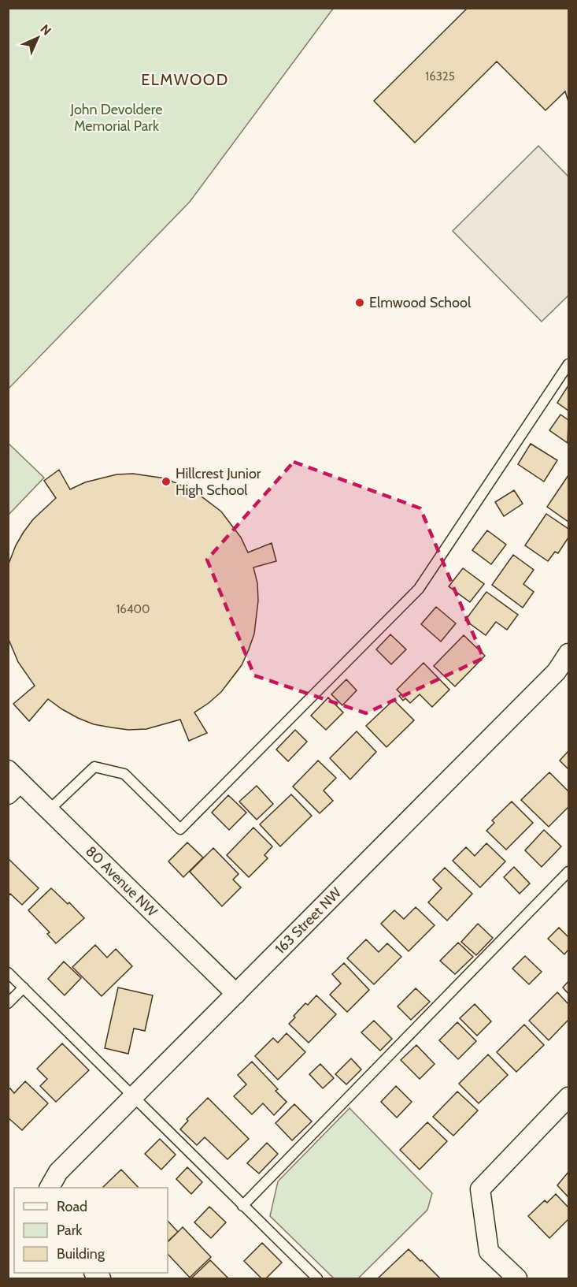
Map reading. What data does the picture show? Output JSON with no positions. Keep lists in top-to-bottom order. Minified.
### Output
{"streets":{"street":["80 Avenue NW","163 Street NW"]},"crossings":[["80 Avenue NW","163 Street NW"]],"districts":["ELMWOOD"],"parks":["John Devoldere Memorial Park"],"places":["Elmwood School","Hillcrest Junior High School"],"house_numbers":["16325","16400"],"legend":["Road","Park","Building"],"north":"top right"}
